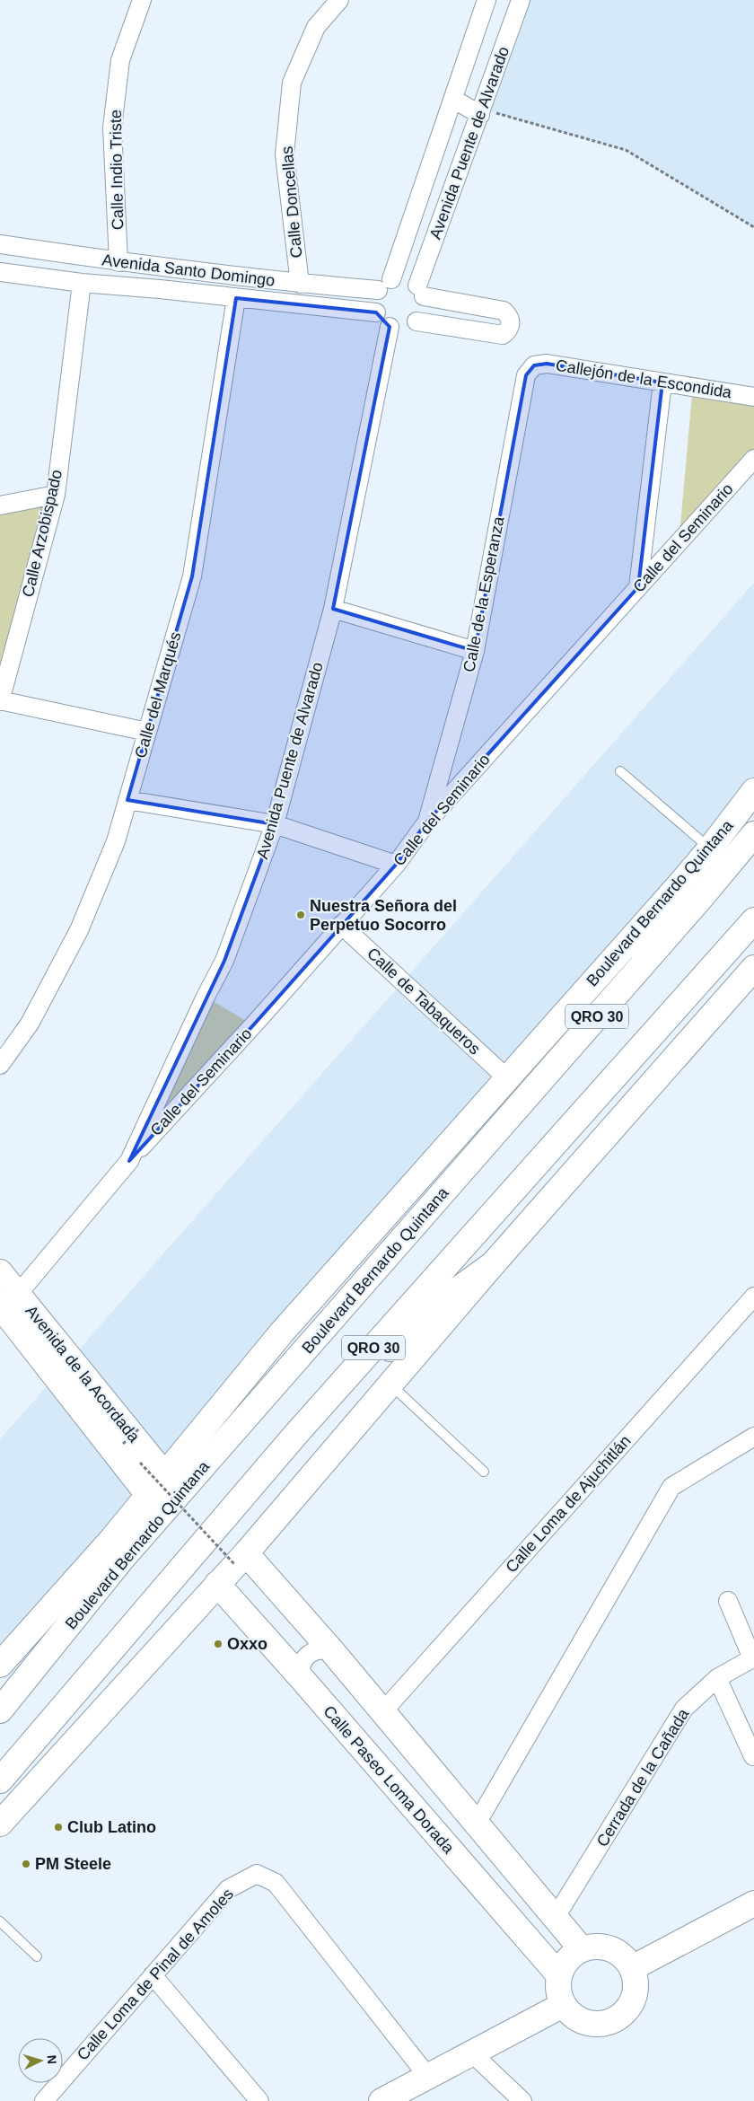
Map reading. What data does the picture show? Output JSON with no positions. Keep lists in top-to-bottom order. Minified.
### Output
{"streets":{"main road":["Boulevard Bernardo Quintana","QRO 30","Avenida de la Acordada","Calle Paseo Loma Dorada"],"street":["Avenida Puente de Alvarado","Calle Indio Triste","Calle Doncellas","Avenida Santo Domingo","Callejón de la Escondida","Calle Arzobispado","Calle del Seminario","Calle de la Esperanza","Calle del Marqués","Calle de Tabaqueros","Calle Loma de Ajuchitlán","Cerrada de la Cañada","Calle Loma de Pinal de Amoles"]},"crossings":[["Avenida Puente de Alvarado","Avenida Santo Domingo"],["Avenida Puente de Alvarado","Calle del Seminario"],["Avenida Puente de Alvarado","Avenida de la Acordada"],["Calle Indio Triste","Avenida Santo Domingo"],["Calle Doncellas","Avenida Santo Domingo"],["Avenida Santo Domingo","Calle Arzobispado"],["Avenida Santo Domingo","Calle del Marqués"],["Callejón de la Escondida","Calle de la Esperanza"],["Calle del Seminario","Calle de la Esperanza"],["Calle del Seminario","Calle de Tabaqueros"],["Boulevard Bernardo Quintana","Calle de Tabaqueros"],["Boulevard Bernardo Quintana","Avenida de la Acordada"]],"places":["Nuestra Señora del Perpetuo Socorro","Oxxo","Club Latino","PM Steele"],"north":"right"}
